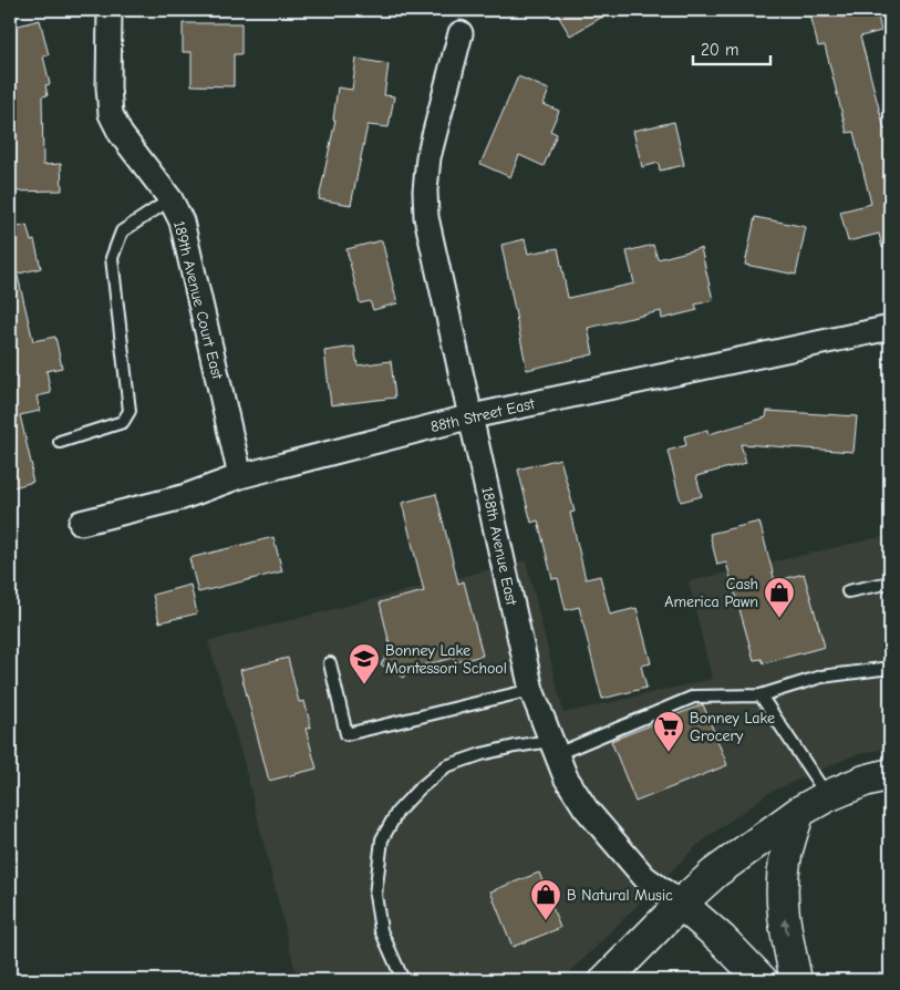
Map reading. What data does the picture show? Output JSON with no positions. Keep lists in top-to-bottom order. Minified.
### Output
{"streets":{"street":["189th Avenue Court East","88th Street East","188th Avenue East"]},"crossings":[["189th Avenue Court East","88th Street East"],["88th Street East","188th Avenue East"]],"places":{"shop":["Cash America Pawn","B Natural Music"],"school or university":["Bonney Lake Montessori School"],"supermarket":["Bonney Lake Grocery"]},"scale_bar":"20 m"}
